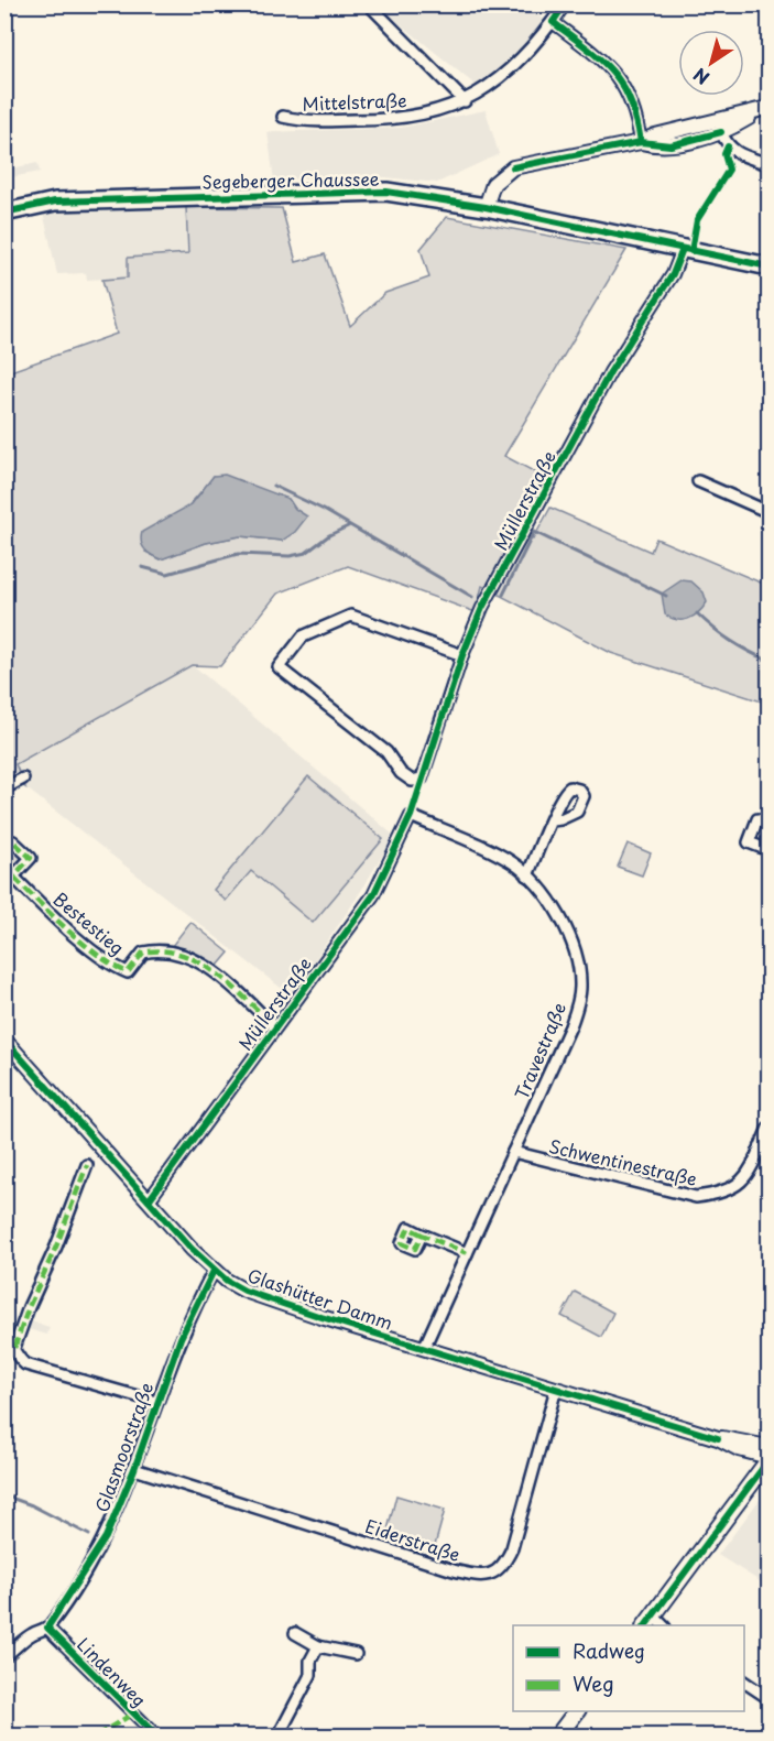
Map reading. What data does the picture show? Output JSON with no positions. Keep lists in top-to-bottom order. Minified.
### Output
{"streets":{"main road":["Segeberger Chaussee"],"street":["Mittelstraße","Müllerstraße","Bestestieg","Travestraße","Schwentinestraße","Glashütter Damm","Glasmoorstraße","Eiderstraße","Lindenweg"]},"crossings":[["Segeberger Chaussee","Müllerstraße"],["Müllerstraße","Bestestieg"],["Müllerstraße","Travestraße"],["Müllerstraße","Glashütter Damm"],["Travestraße","Schwentinestraße"],["Travestraße","Glashütter Damm"],["Glashütter Damm","Glasmoorstraße"],["Glashütter Damm","Eiderstraße"],["Glasmoorstraße","Eiderstraße"],["Glasmoorstraße","Lindenweg"]],"legend":["Radweg","Weg"],"north":"bottom left"}
